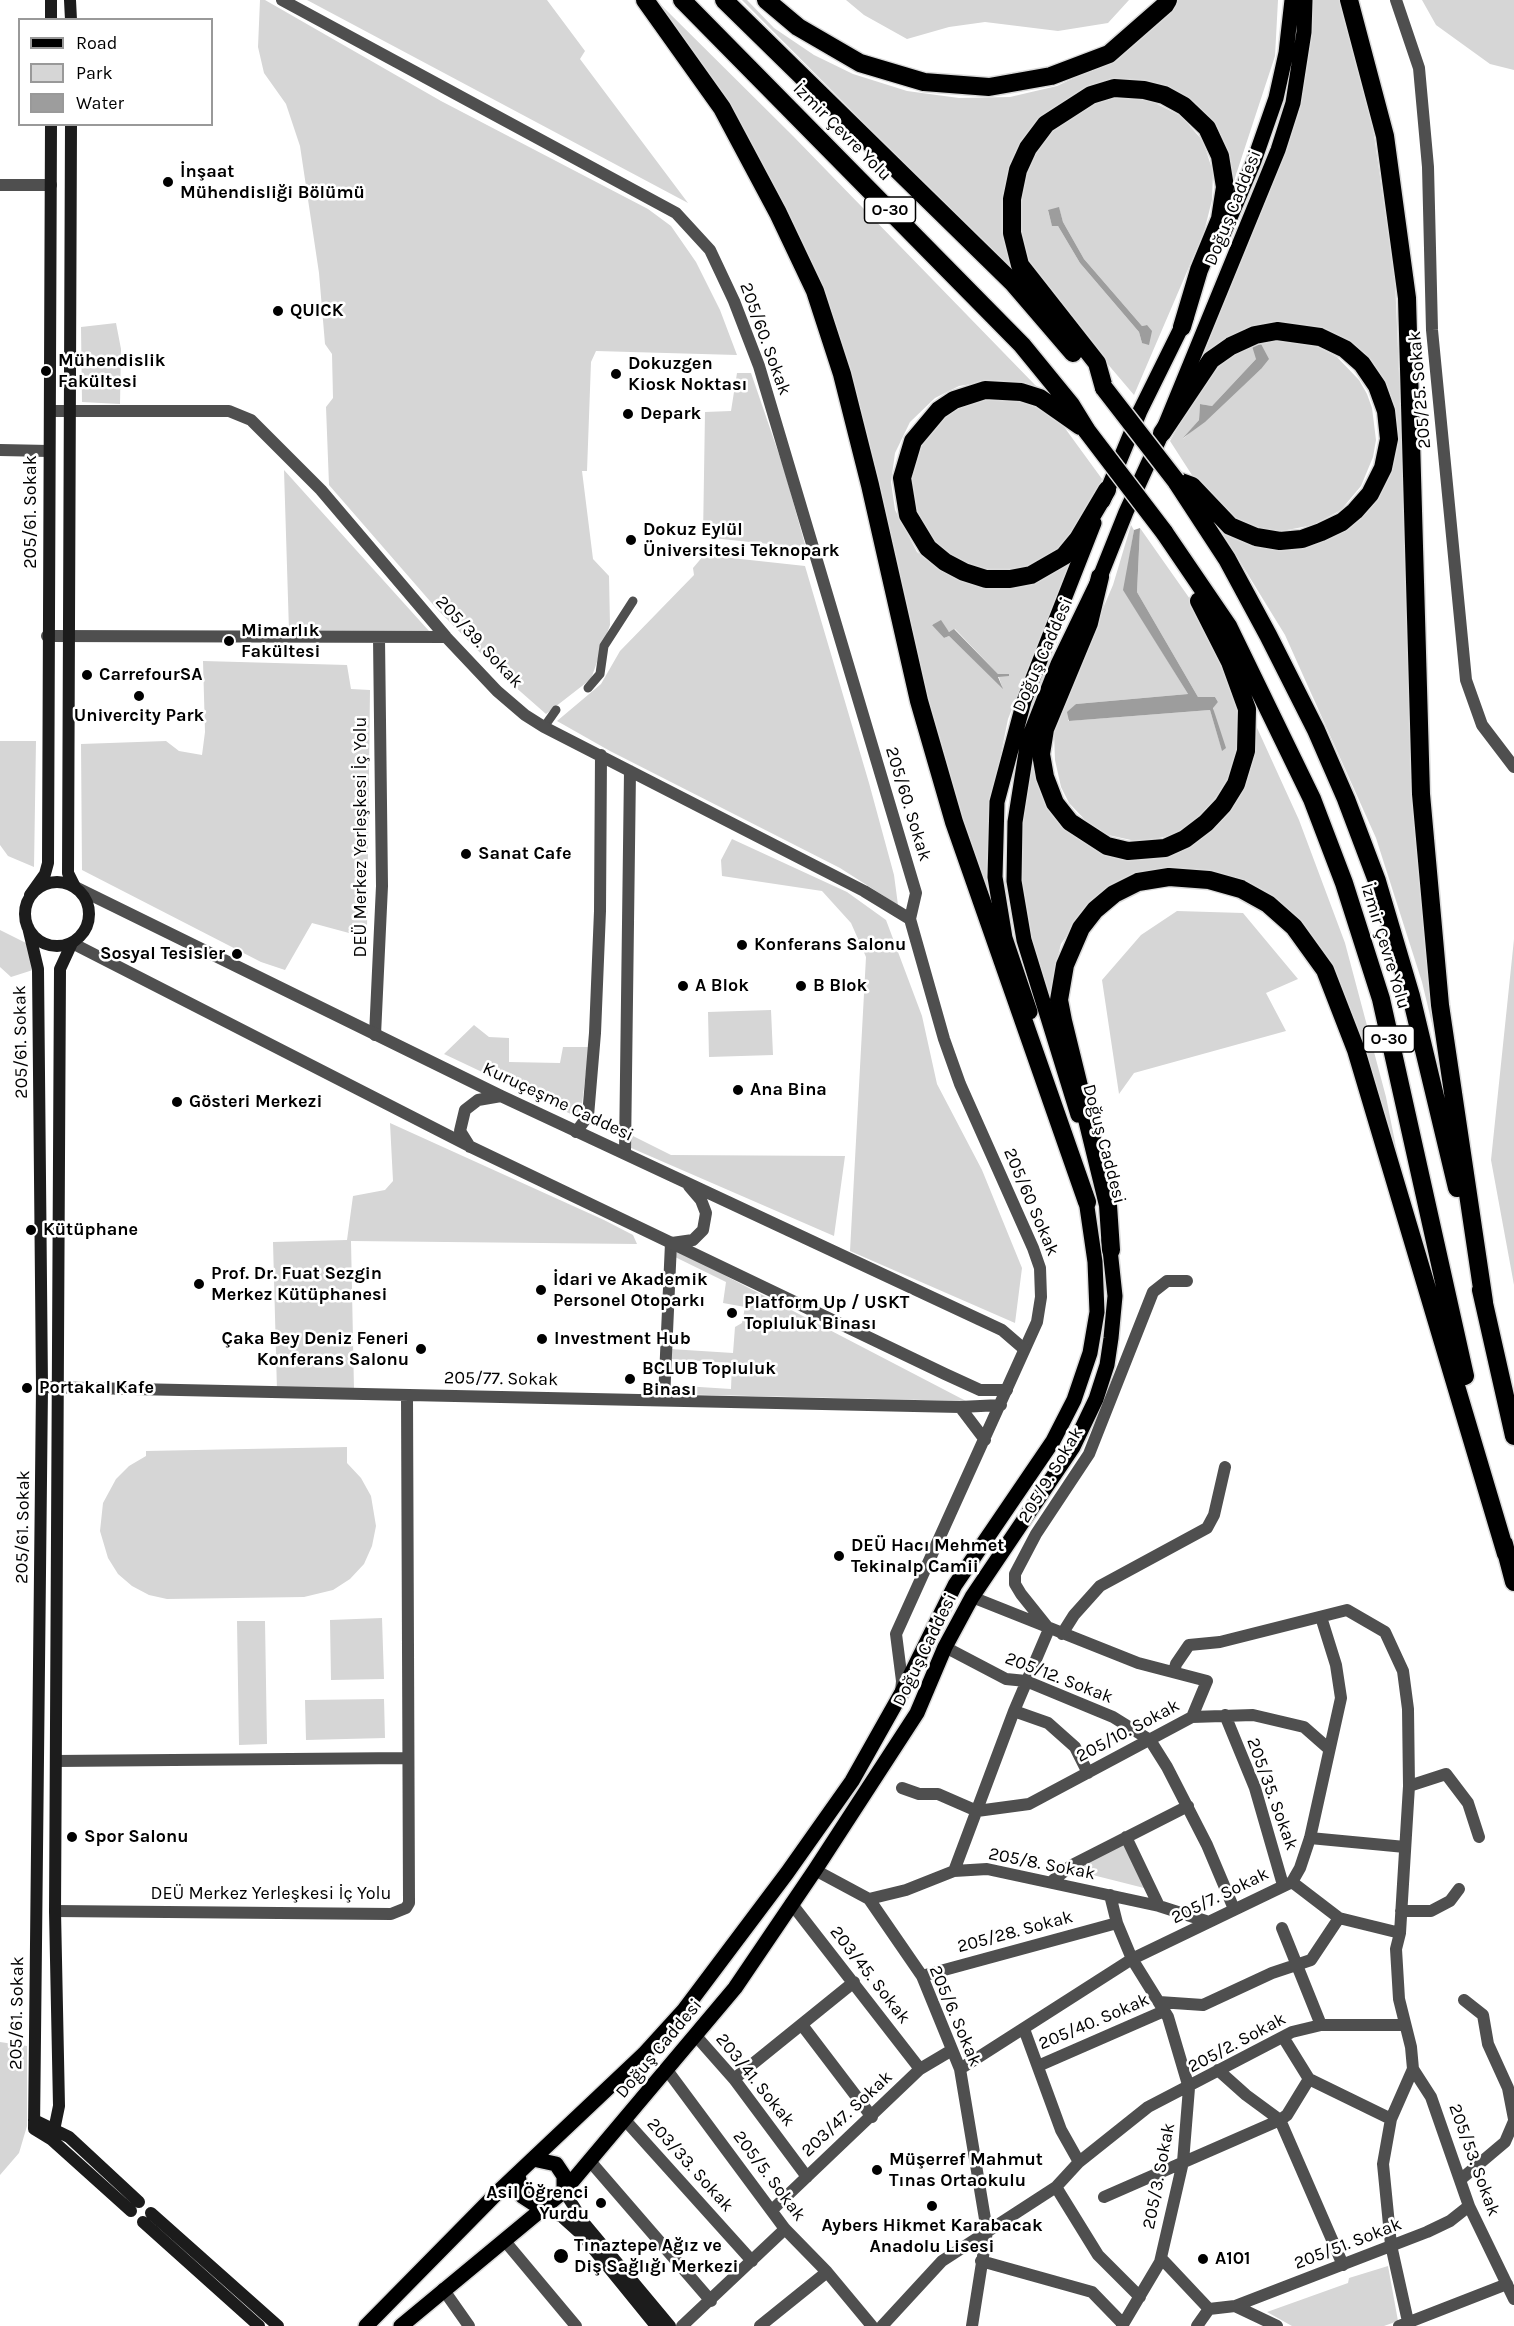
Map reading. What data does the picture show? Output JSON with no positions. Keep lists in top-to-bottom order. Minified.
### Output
{"streets":{"highway":["İzmir Çevre Yolu","O-30"],"main road":["Doğuş Caddesi","205/61. Sokak"],"street":["205/60. Sokak","205/25. Sokak","205/39. Sokak","DEÜ Merkez Yerleşkesi İç Yolu","Kuruçeşme Caddesi","205/60 Sokak","205/77. Sokak","205/9. Sokak","205/12. Sokak","205/10. Sokak","205/35. Sokak","205/8. Sokak","205/7. Sokak","205/28. Sokak","203/45. Sokak","205/6. Sokak","205/40. Sokak","205/2. Sokak","203/41. Sokak","203/47. Sokak","205/53. Sokak","203/33. Sokak","205/5. Sokak","205/3. Sokak","205/51. Sokak"]},"crossings":[["İzmir Çevre Yolu","O-30"],["Doğuş Caddesi","205/60 Sokak"],["Doğuş Caddesi","205/12. Sokak"],["Doğuş Caddesi","203/45. Sokak"],["Doğuş Caddesi","205/6. Sokak"],["Doğuş Caddesi","203/41. Sokak"],["Doğuş Caddesi","203/33. Sokak"],["Doğuş Caddesi","205/5. Sokak"],["205/60. Sokak","205/39. Sokak"],["205/60. Sokak","205/60 Sokak"],["205/61. Sokak","205/39. Sokak"],["205/61. Sokak","DEÜ Merkez Yerleşkesi İç Yolu"],["205/61. Sokak","Kuruçeşme Caddesi"],["205/61. Sokak","205/77. Sokak"],["205/39. Sokak","205/60 Sokak"],["DEÜ Merkez Yerleşkesi İç Yolu","Kuruçeşme Caddesi"],["DEÜ Merkez Yerleşkesi İç Yolu","205/77. Sokak"],["Kuruçeşme Caddesi","205/60 Sokak"],["205/60 Sokak","205/77. Sokak"],["205/12. Sokak","205/10. Sokak"],["205/12. Sokak","205/7. Sokak"],["205/10. Sokak","205/35. Sokak"],["205/10. Sokak","205/7. Sokak"],["205/35. Sokak","205/7. Sokak"],["205/8. Sokak","205/7. Sokak"],["205/8. Sokak","205/6. Sokak"],["205/8. Sokak","205/3. Sokak"],["205/7. Sokak","205/6. Sokak"],["205/7. Sokak","205/3. Sokak"],["205/28. Sokak","205/6. Sokak"],["205/28. Sokak","205/3. Sokak"],["203/45. Sokak","203/47. Sokak"],["205/6. Sokak","205/2. Sokak"],["205/6. Sokak","203/47. Sokak"],["205/40. Sokak","205/3. Sokak"],["205/2. Sokak","205/3. Sokak"],["203/41. Sokak","203/47. Sokak"],["203/47. Sokak","205/5. Sokak"],["205/53. Sokak","205/51. Sokak"]],"places":["İnşaat Mühendisliği Bölümü","QUICK","Mühendislik Fakültesi","Dokuzgen Kiosk Noktası","Depark","Dokuz Eylül Üniversitesi Teknopark","Mimarlık Fakültesi","CarrefourSA","Univercity Park","Sanat Cafe","Konferans Salonu","Sosyal Tesisler","A Blok","B Blok","Ana Bina","Gösteri Merkezi","Kütüphane","Prof. Dr. Fuat Sezgin Merkez Kütüphanesi","İdari ve Akademik Personel Otoparkı","Platform Up / USKT Topluluk Binası","Investment Hub","Çaka Bey Deniz Feneri Konferans Salonu","BCLUB Topluluk Binası","Portakal Kafe","DEÜ Hacı Mehmet Tekinalp Camii","Spor Salonu","Müşerref Mahmut Tınas Ortaokulu","Asil Öğrenci Yurdu","Aybers Hikmet Karabacak Anadolu Lisesi","Tınaztepe Ağız ve Diş Sağlığı Merkezi","A101"],"legend":["Road","Park","Water"]}
